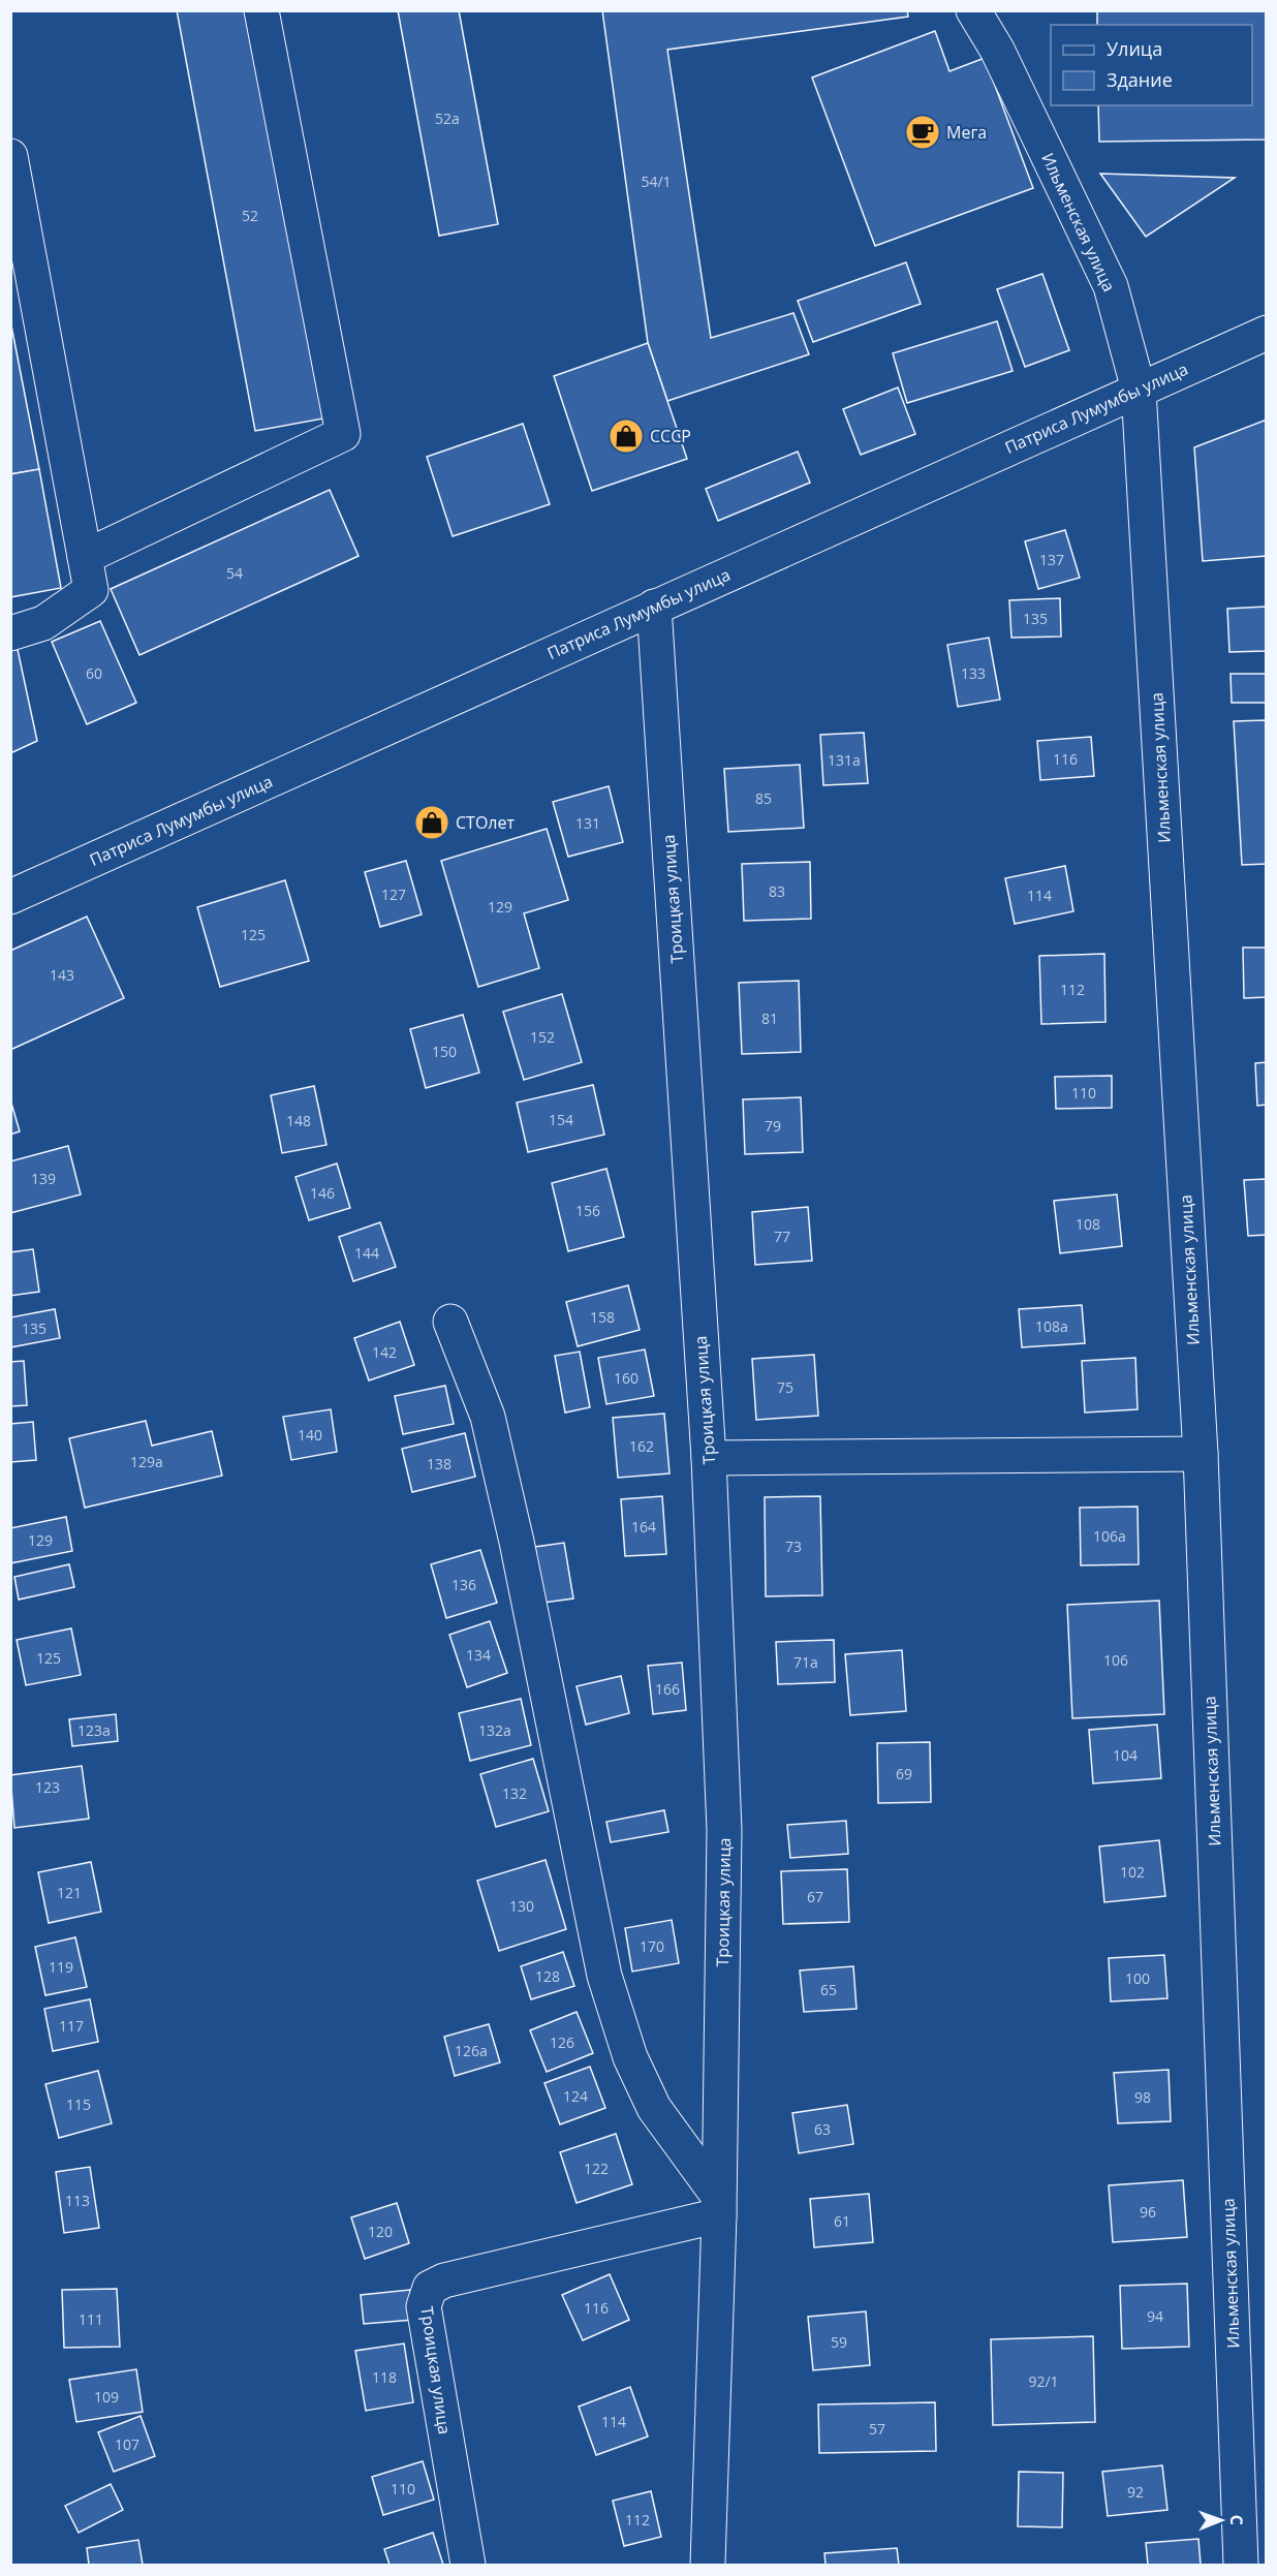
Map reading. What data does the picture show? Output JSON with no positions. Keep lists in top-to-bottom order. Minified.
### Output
{"streets":{"street":["Ильменская улица","Патриса Лумумбы улица","Троицкая улица"]},"crossings":[["Ильменская улица","Патриса Лумумбы улица"],["Патриса Лумумбы улица","Троицкая улица"]],"places":{"cafe":["Мега"],"shop":["СССР","СТОлет"]},"house_numbers":["52а","54/1","52","137","54","135","60","133","116","131а","85","131","83","127","114","129","125","143","112","81","152","150","110","154","148","79","139","146","156","108","77","144","158","108а","135","142","160","75","140","162","129а","138","164","106а","129","73","136","134","125","106","71а","166","123а","132а","104","69","123","132","102","121","67","130","170","119","128","100","65","117","126","126а","124","98","115","63","122","113","96","61","120","116","94","111","59","118","92/1","109","114","57","107","110","92","112"],"legend":["Улица","Здание"],"north":"right"}
